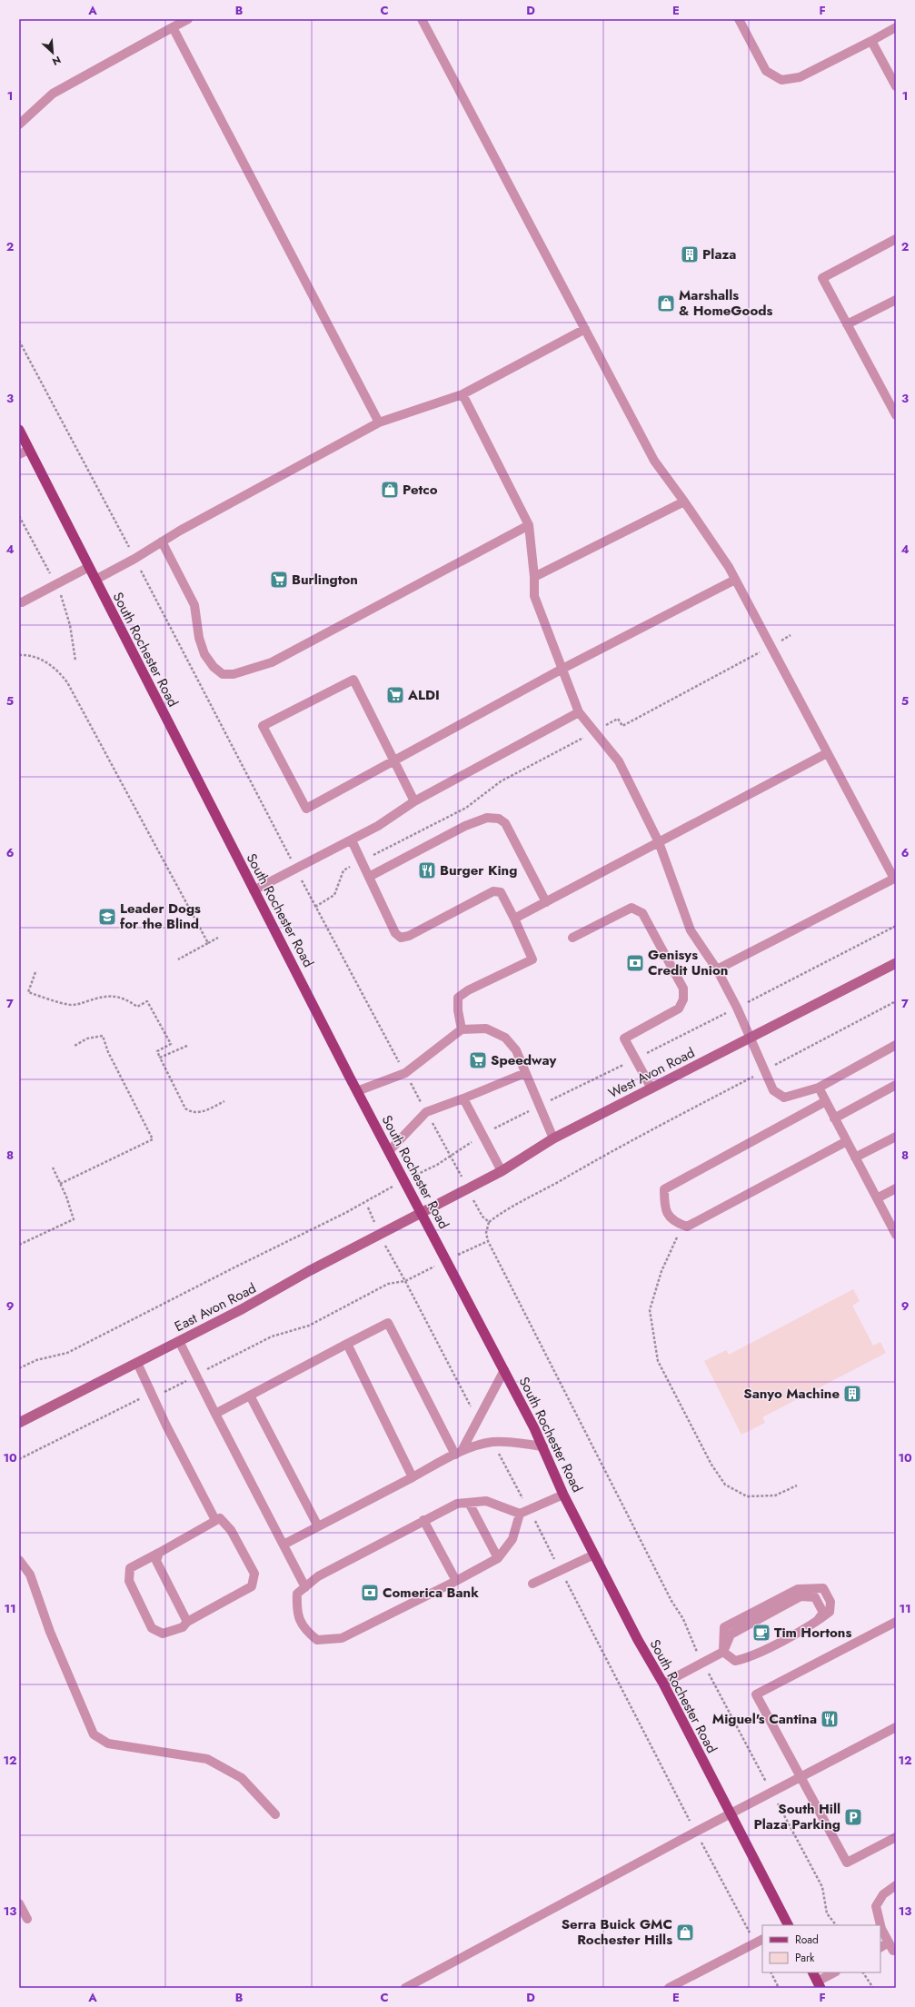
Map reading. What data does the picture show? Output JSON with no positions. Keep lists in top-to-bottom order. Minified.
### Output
{"streets":{"main road":["South Rochester Road","West Avon Road","East Avon Road"]},"crossings":[["South Rochester Road","West Avon Road"],["South Rochester Road","East Avon Road"],["West Avon Road","East Avon Road"]],"places":{"building":["Plaza","Sanyo Machine"],"shop":["Marshalls & HomeGoods","Petco","Serra Buick GMC Rochester Hills"],"supermarket":["Burlington","ALDI","Speedway"],"restaurant":["Burger King","Miguel's Cantina"],"school or university":["Leader Dogs for the Blind"],"bank":["Genisys Credit Union","Comerica Bank"],"cafe":["Tim Hortons"],"parking":["South Hill Plaza Parking"]},"legend":["Road","Park"],"north":"bottom right","grid":{"columns":["A","B","C","D","E","F"],"rows":["1","2","3","4","5","6","7","8","9","10","11","12","13"]}}
